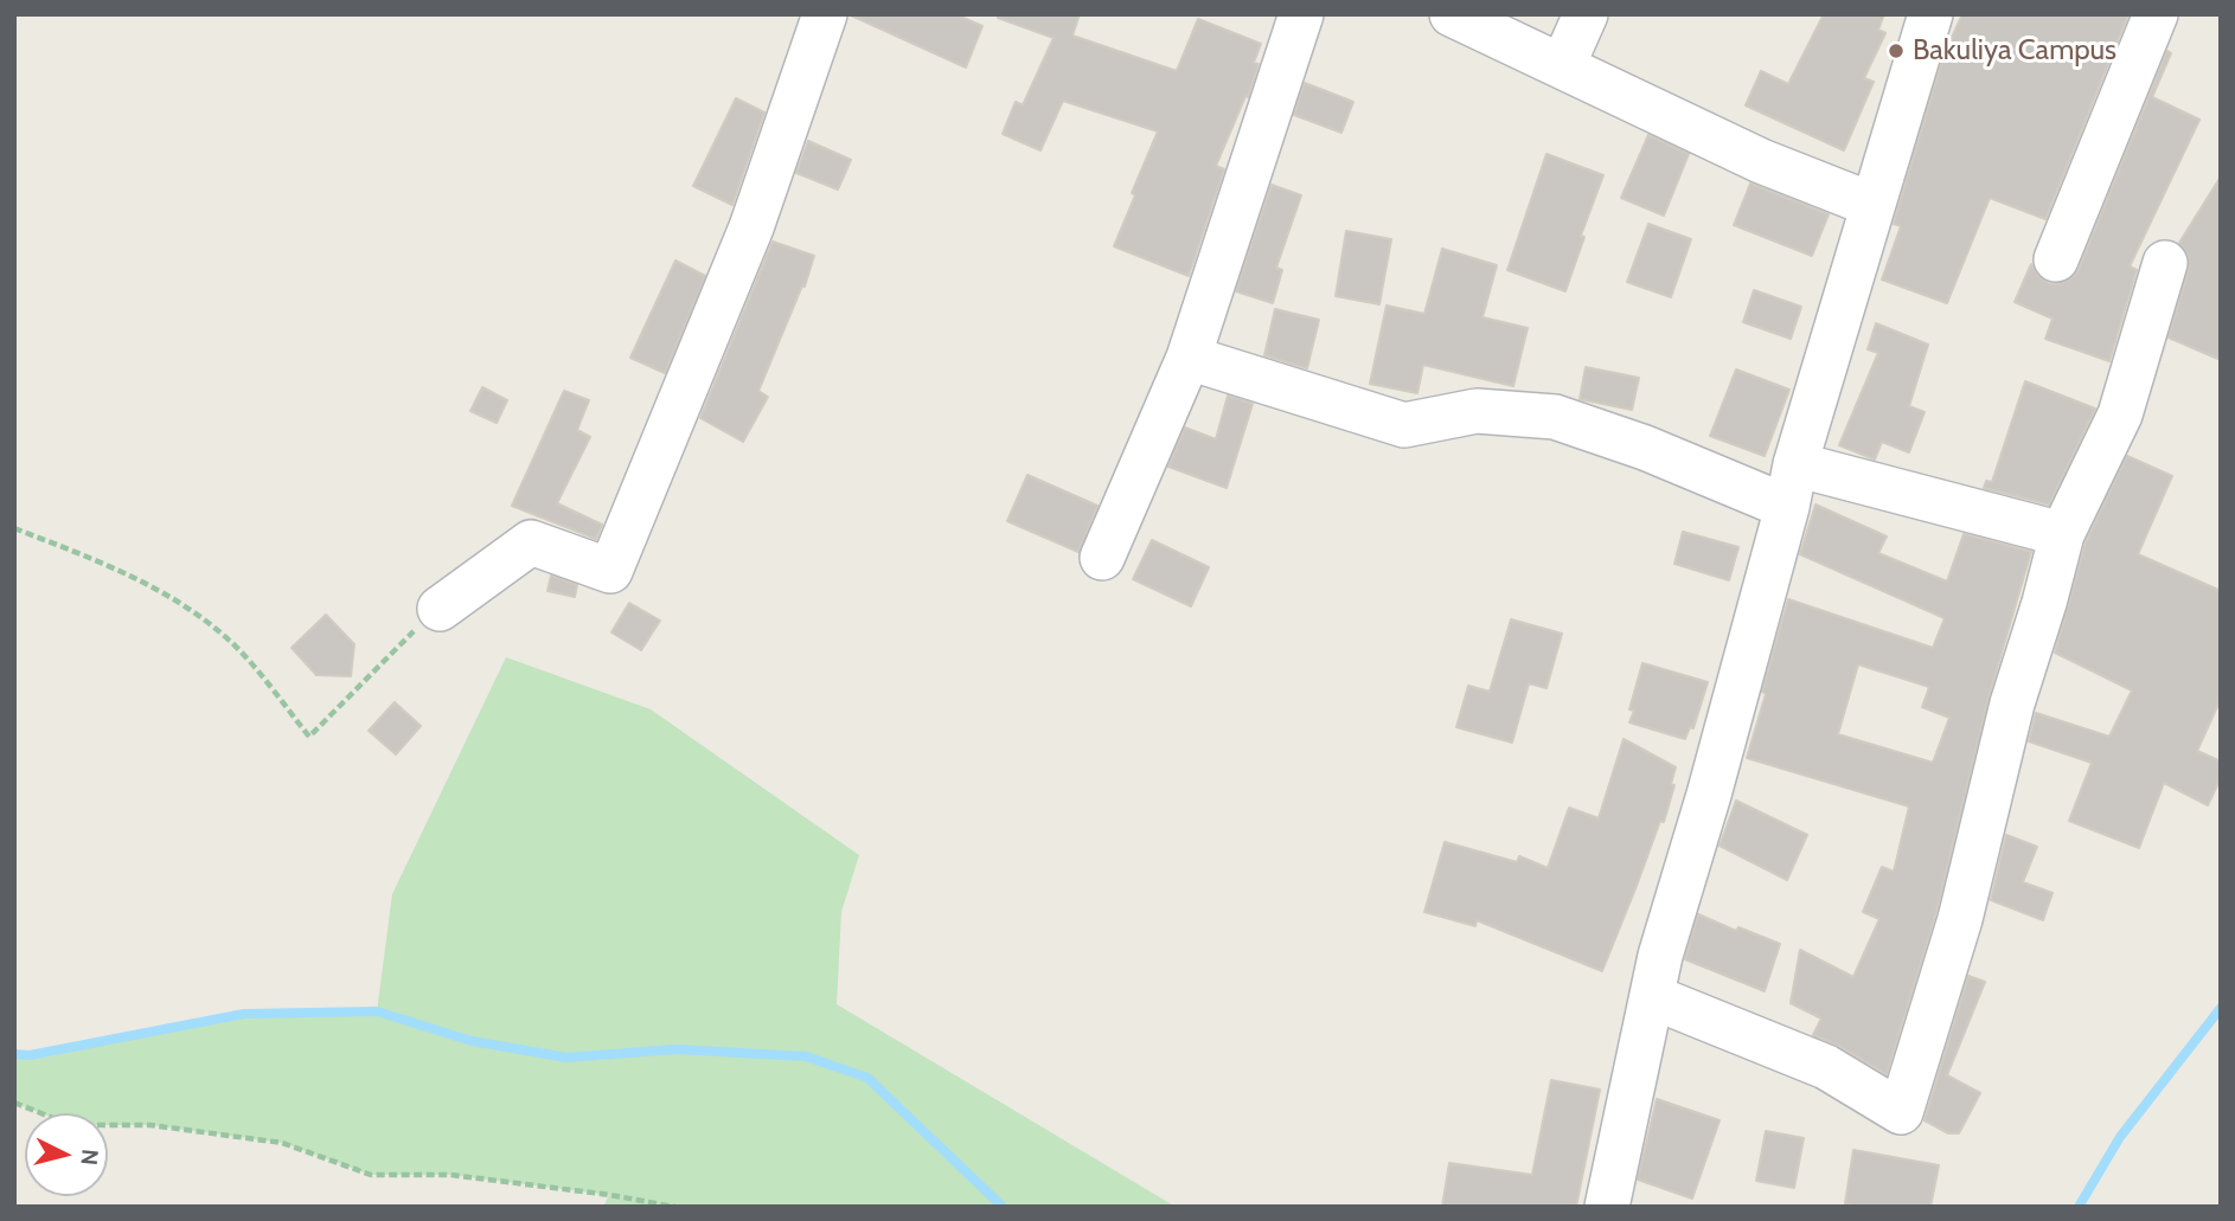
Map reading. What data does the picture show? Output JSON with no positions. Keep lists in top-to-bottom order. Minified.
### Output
{"places":["Bakuliya Campus"],"north":"right"}
